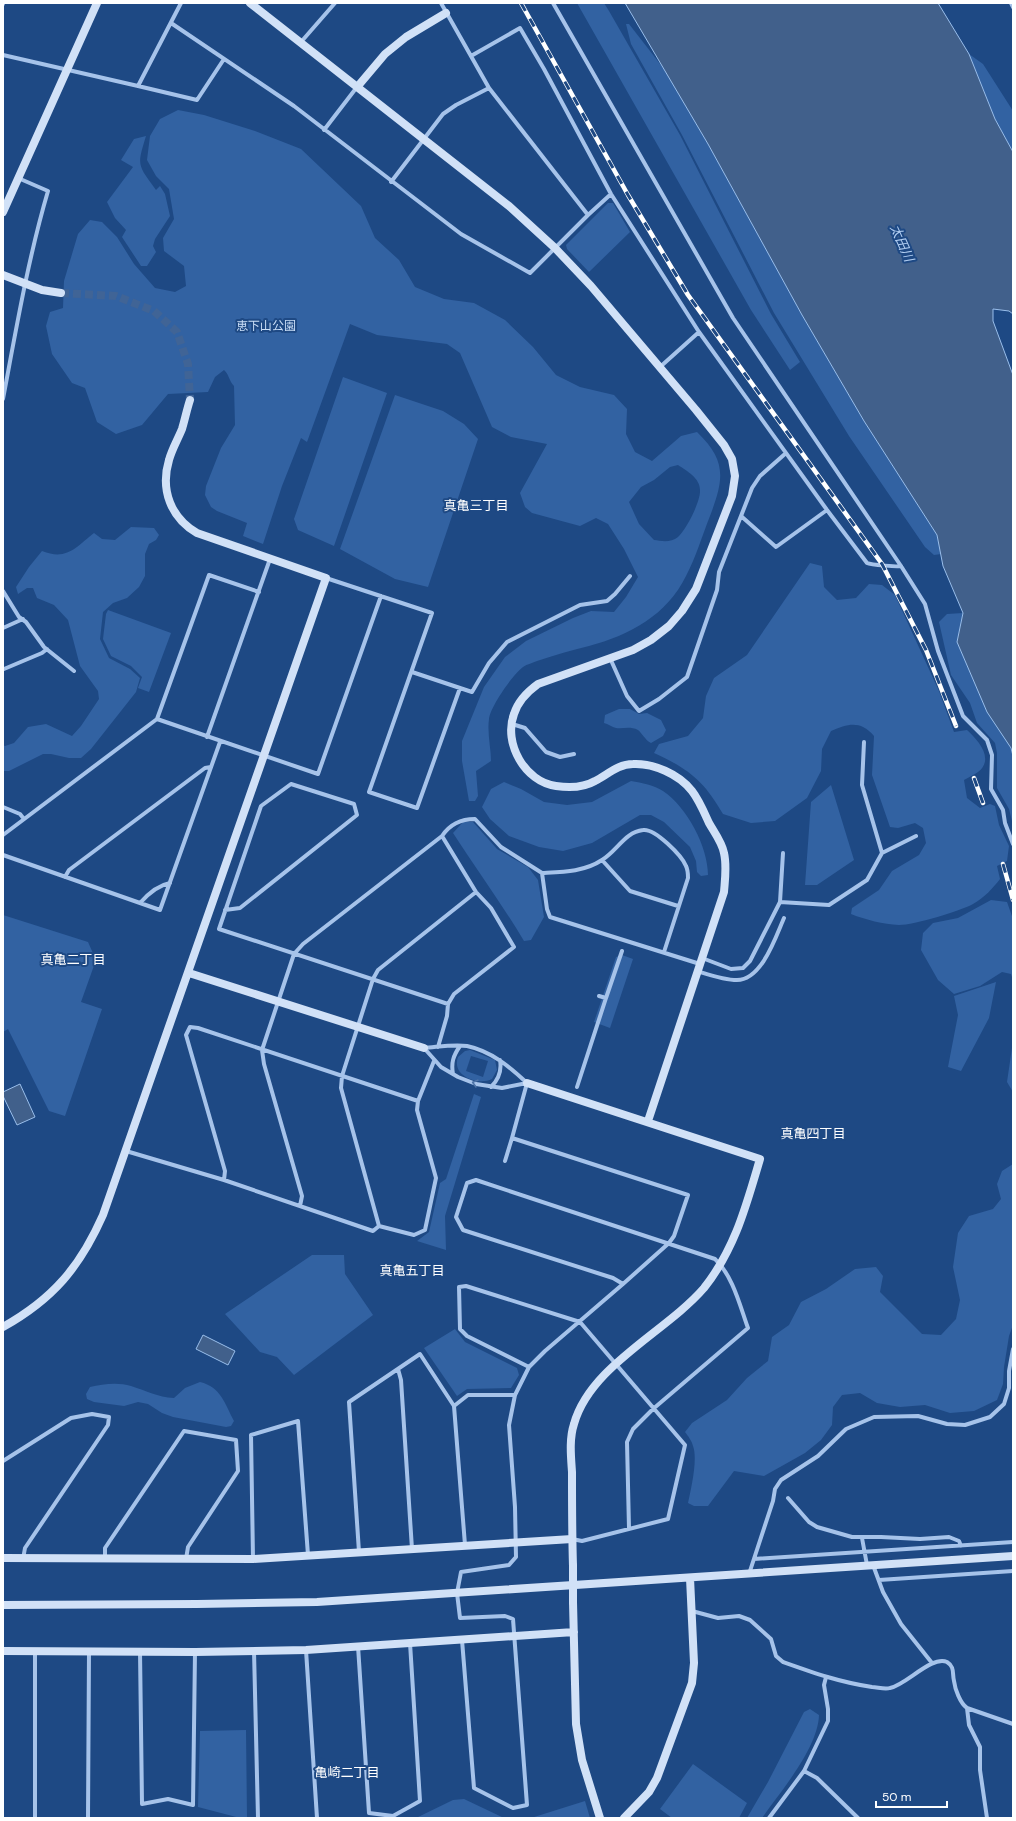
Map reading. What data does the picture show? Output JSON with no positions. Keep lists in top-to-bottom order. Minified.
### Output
{"districts":["真亀三丁目","真亀二丁目","真亀四丁目","真亀五丁目","亀崎二丁目"],"water":["太田川"],"parks":["恵下山公園"],"scale_bar":"50 m"}
